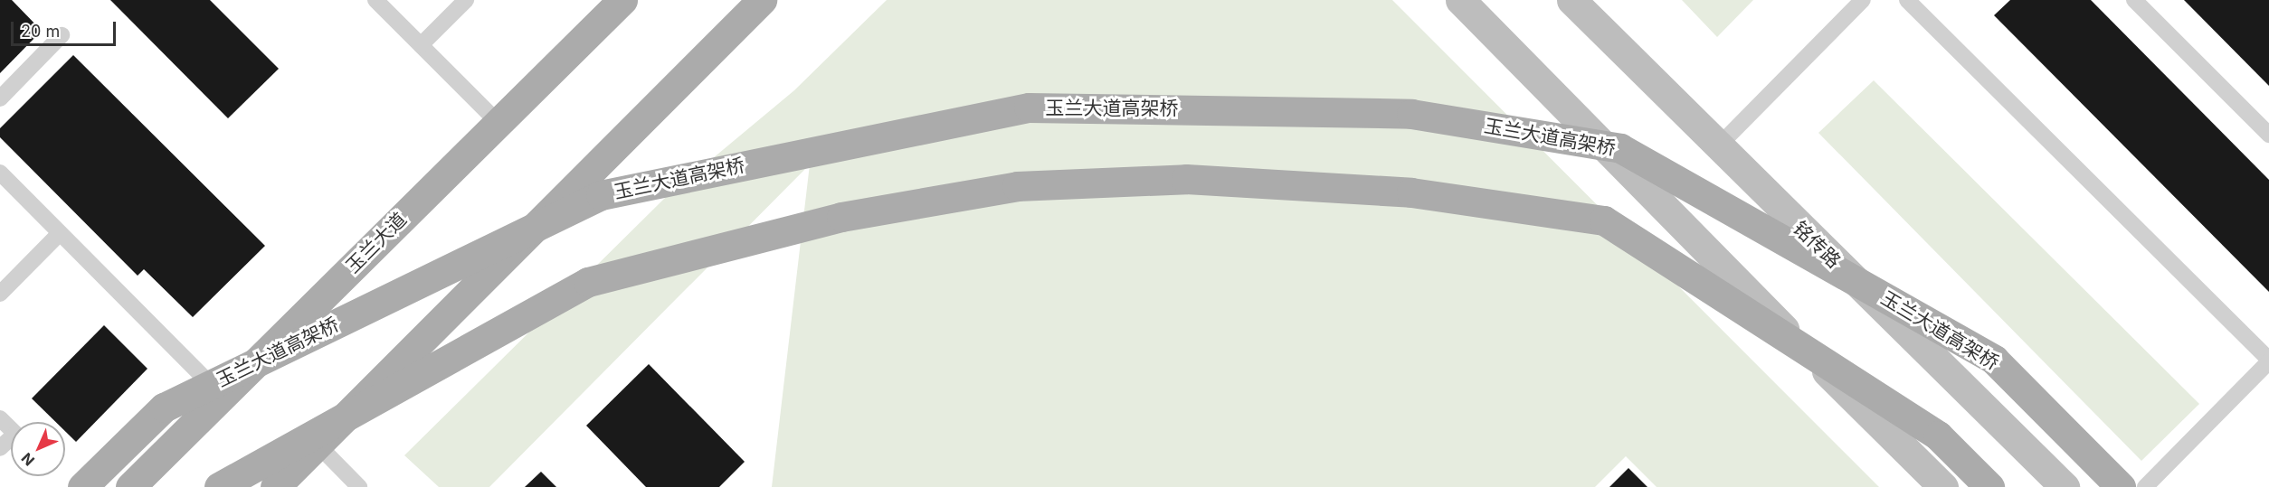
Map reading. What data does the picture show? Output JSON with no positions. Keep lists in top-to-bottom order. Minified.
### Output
{"streets":{"main road":["玉兰大道高架桥","玉兰大道","铭传路"]},"scale_bar":"20 m","north":"bottom left"}
